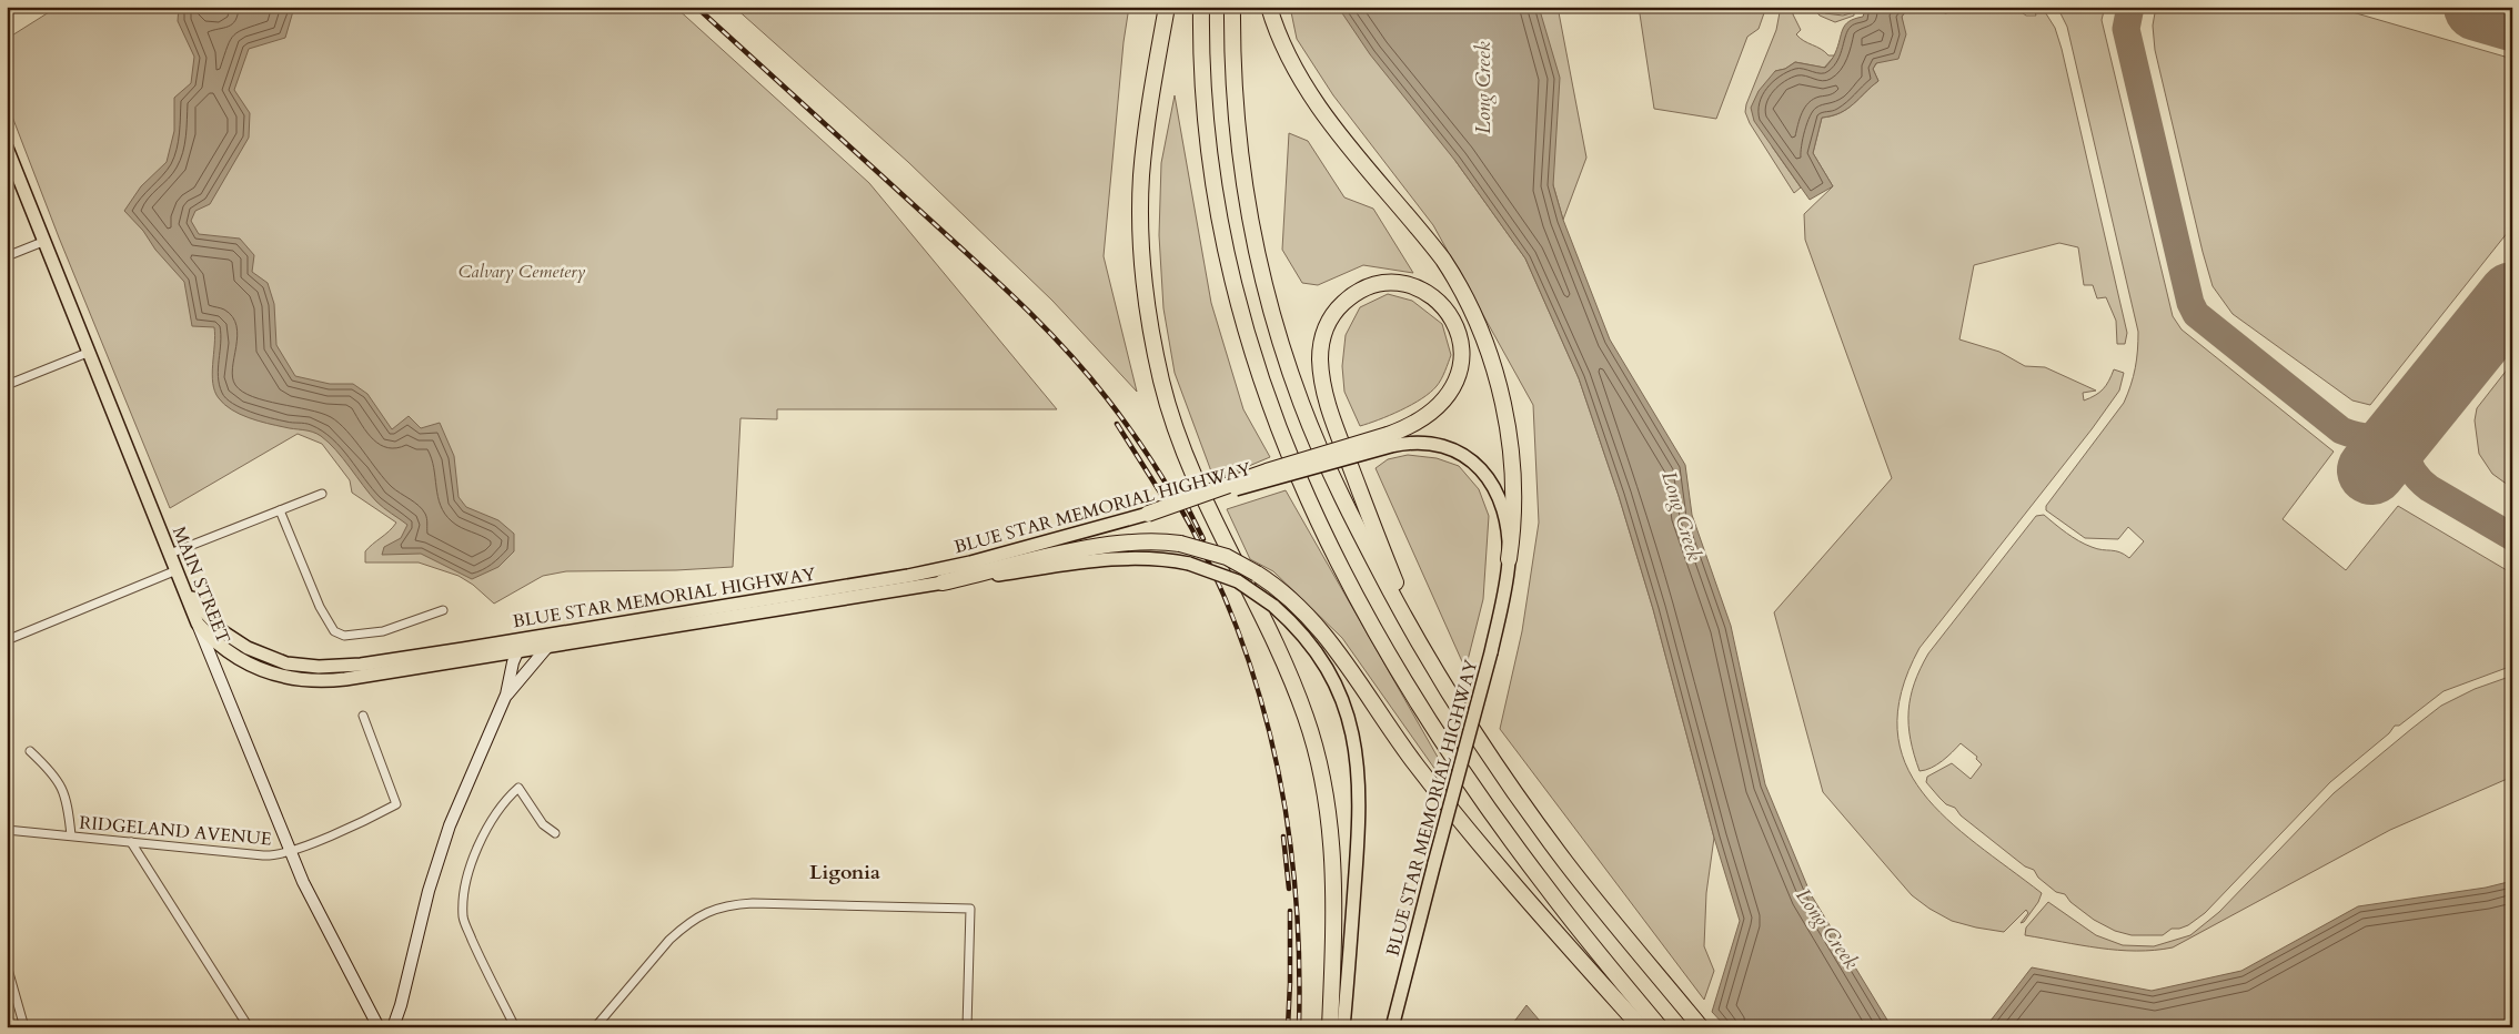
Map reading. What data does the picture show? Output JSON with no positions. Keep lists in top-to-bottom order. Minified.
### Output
{"streets":{"main road":["BLUE STAR MEMORIAL HIGHWAY","MAIN STREET"],"street":["RIDGELAND AVENUE"]},"crossings":[["BLUE STAR MEMORIAL HIGHWAY","MAIN STREET"],["MAIN STREET","RIDGELAND AVENUE"]],"districts":["Ligonia"],"water":["Long Creek"],"parks":["Calvary Cemetery"]}
